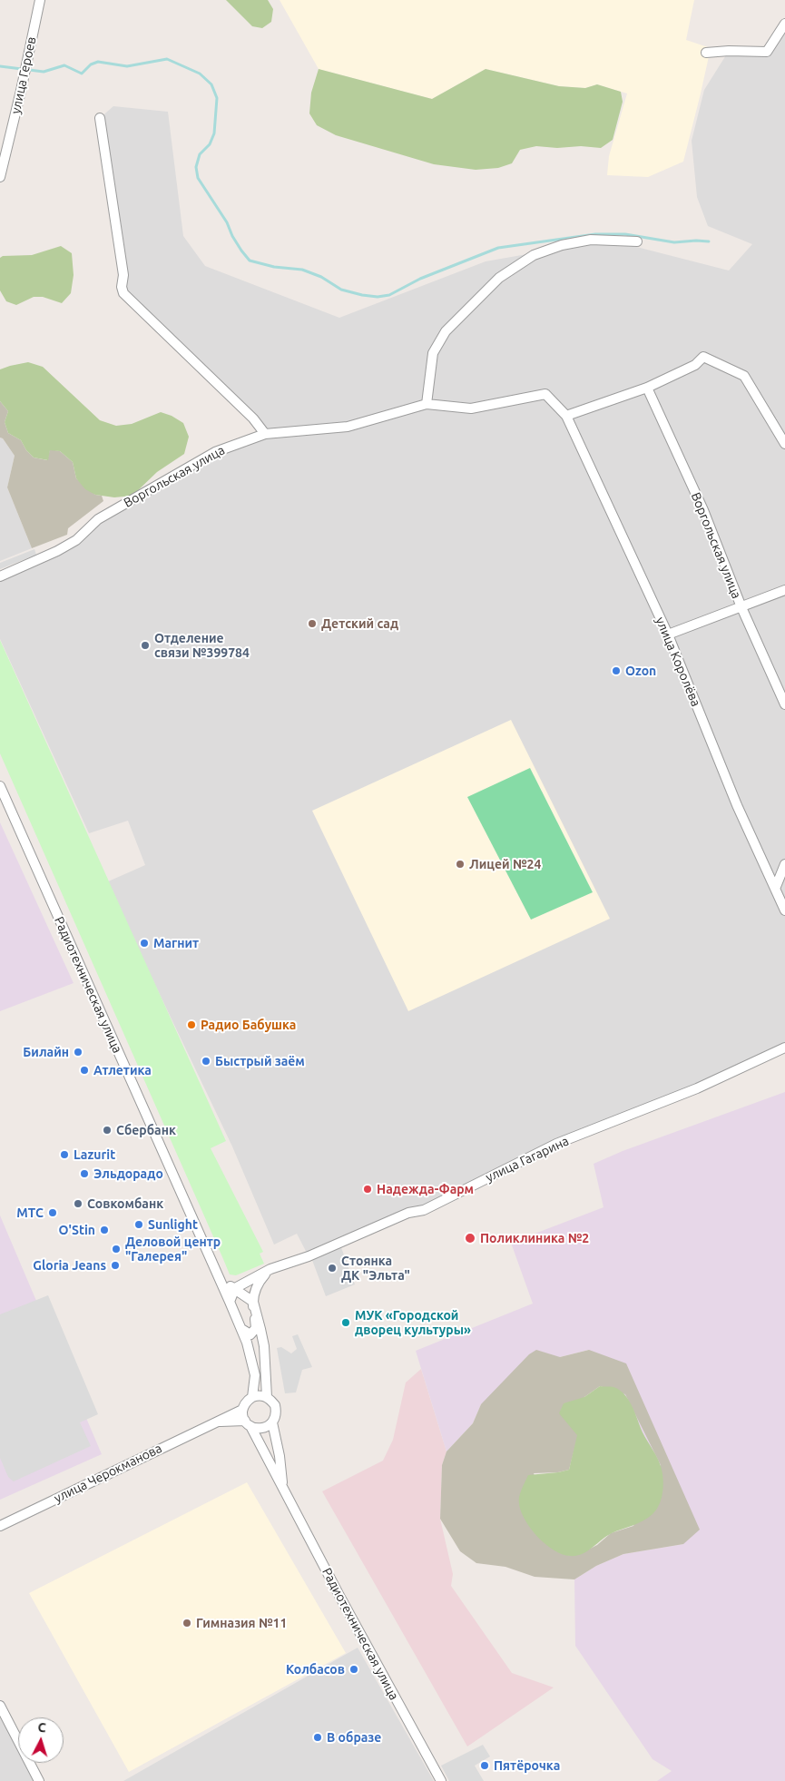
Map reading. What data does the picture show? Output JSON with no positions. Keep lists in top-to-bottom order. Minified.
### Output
{"streets":{"street":["улица Героев","Воргольская улица","улица Королёва","Радиотехническая улица","улица Гагарина","улица Черокманова"]},"crossings":[["Воргольская улица","улица Королёва"],["Радиотехническая улица","улица Черокманова"]],"places":["Детский сад","Отделение связи №399784","Ozon","Лицей №24","Магнит","Радио Бабушка","Билайн","Быстрый заём","Атлетика","Сбербанк","Lazurit","Эльдорадо","Надежда-Фарм","Совкомбанк","МТС","Sunlight","O'Stin","Поликлиника №2","Деловой центр \"Галерея\"","Gloria Jeans","Стоянка ДК \"Эльта\"","МУК «Городской дворец культуры»","Гимназия №11","Колбасов","В образе","Пятёрочка"],"north":"top"}
